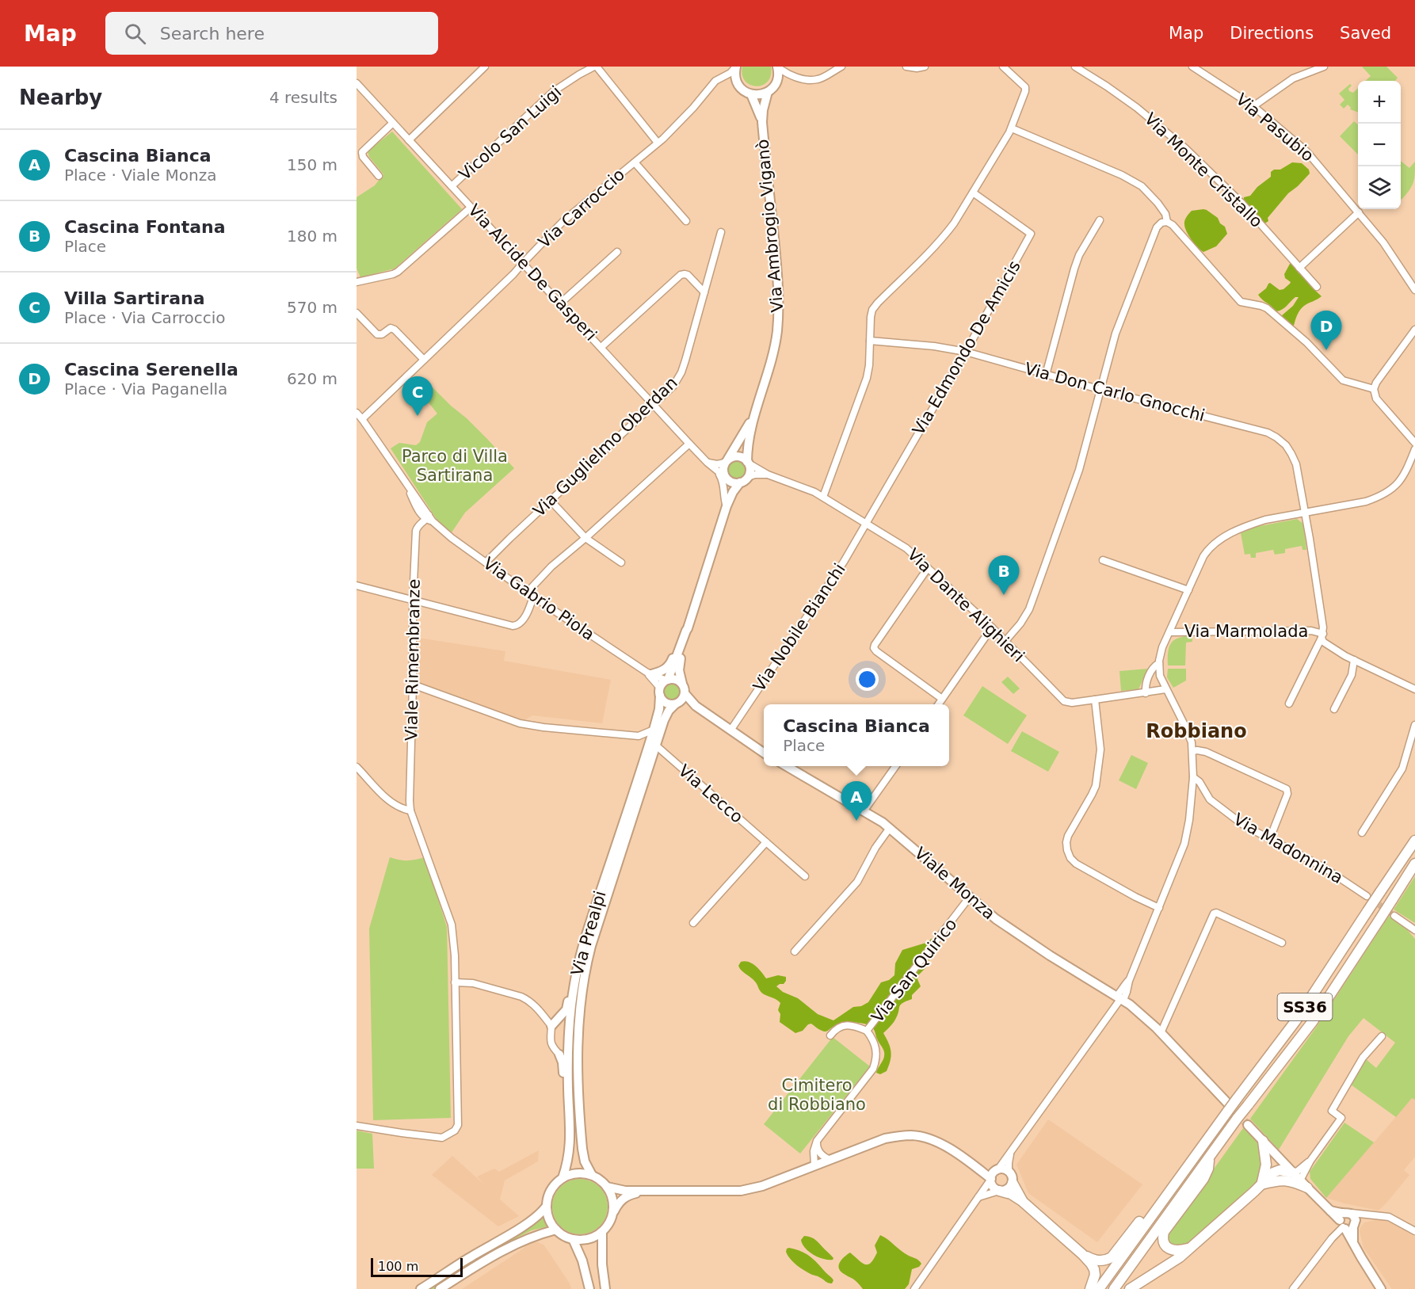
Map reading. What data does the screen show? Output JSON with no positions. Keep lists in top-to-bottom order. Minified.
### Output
{"streets":{"highway":["SS36"],"main road":["Via Ambrogio Viganò","Viale Monza","Via Prealpi"],"street":["Via Pasubio","Vicolo San Luigi","Via Monte Cristallo","Via Carroccio","Via Alcide De Gasperi","Via Edmondo De Amicis","Via Don Carlo Gnocchi","Via Guglielmo Oberdan","Via Gabrio Piola","Via Dante Alighieri","Via Nobile Bianchi","Via Marmolada","Viale Rimembranze","Via Lecco","Via Madonnina","Via San Quirico"]},"crossings":[["Vicolo San Luigi","Via Alcide De Gasperi"],["Via Carroccio","Via Alcide De Gasperi"],["Via Ambrogio Viganò","Via Alcide De Gasperi"],["Via Ambrogio Viganò","Via Dante Alighieri"],["Via Alcide De Gasperi","Via Guglielmo Oberdan"],["Via Alcide De Gasperi","Via Dante Alighieri"],["Via Edmondo De Amicis","Via Don Carlo Gnocchi"],["Via Edmondo De Amicis","Via Dante Alighieri"],["Via Edmondo De Amicis","Via Nobile Bianchi"],["Via Don Carlo Gnocchi","Via Marmolada"],["Via Guglielmo Oberdan","Via Gabrio Piola"],["Via Gabrio Piola","Viale Rimembranze"],["Via Gabrio Piola","Via Prealpi"],["Via Dante Alighieri","Via Nobile Bianchi"],["Via Lecco","Via Prealpi"],["Viale Monza","Via San Quirico"],["Viale Monza","SS36"]],"districts":["Robbiano"],"parks":["Parco di Villa Sartirana","Cimitero di Robbiano"],"scale_bar":"100 m","page":{"header":"Map","search":"Search here","nav":["Map","Directions","Saved"],"heading":["Nearby","4 results"],"map_buttons":["+","−"],"list":[{"mark":"A","name":"Cascina Bianca","note":"Place · Viale Monza","value":"150 m"},{"mark":"B","name":"Cascina Fontana","note":"Place","value":"180 m"},{"mark":"C","name":"Villa Sartirana","note":"Place · Via Carroccio","value":"570 m"},{"mark":"D","name":"Cascina Serenella","note":"Place · Via Paganella","value":"620 m"}],"pins":["D","C","B","A"],"popup":["Cascina Bianca","Place"],"scale":"100 m"}}
